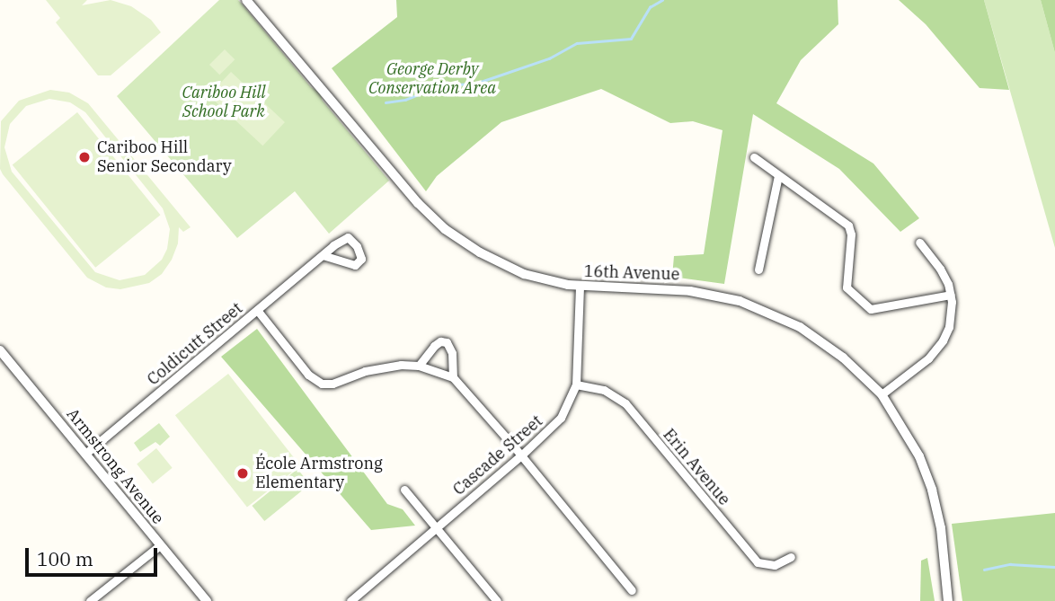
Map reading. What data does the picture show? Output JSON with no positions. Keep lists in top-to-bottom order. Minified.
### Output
{"streets":{"street":["16th Avenue","Coldicutt Street","Cascade Street","Armstrong Avenue","Erin Avenue"]},"crossings":[["16th Avenue","Cascade Street"],["Coldicutt Street","Armstrong Avenue"],["Cascade Street","Erin Avenue"]],"parks":["George Derby Conservation Area","Cariboo Hill School Park"],"places":["Cariboo Hill Senior Secondary","École Armstrong Elementary"],"scale_bar":"100 m"}
